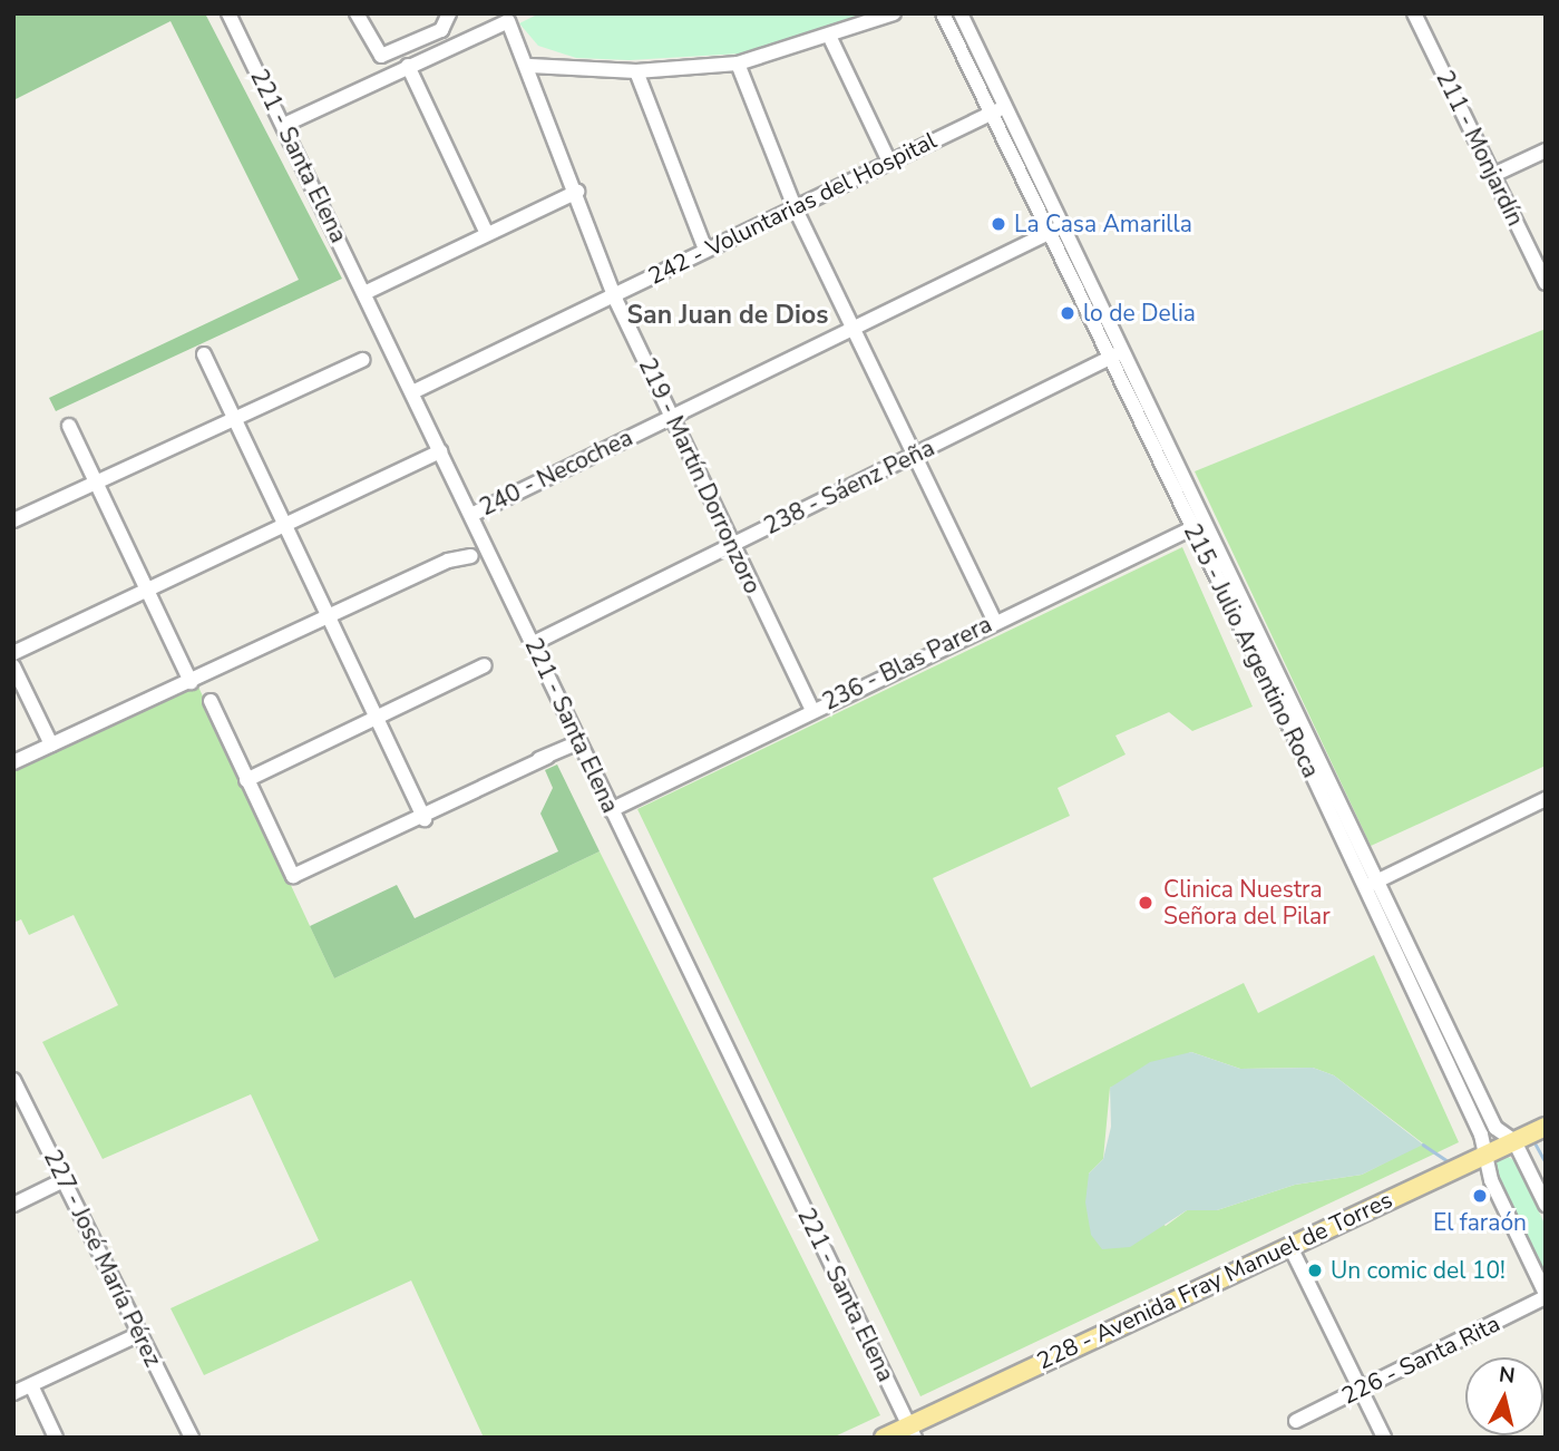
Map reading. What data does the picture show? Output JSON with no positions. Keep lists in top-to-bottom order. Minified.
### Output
{"streets":{"main road":["228 - Avenida Fray Manuel de Torres"],"street":["211 - Monjardín","221 - Santa Elena","242 - Voluntarias del Hospital","240 - Necochea","219 - Martín Dorronzoro","238 - Sáenz Peña","215 - Julio Argentino Roca","236 - Blas Parera","227 - José María Pérez","226 - Santa Rita"]},"crossings":[["221 - Santa Elena","242 - Voluntarias del Hospital"],["221 - Santa Elena","240 - Necochea"],["221 - Santa Elena","238 - Sáenz Peña"],["221 - Santa Elena","236 - Blas Parera"],["221 - Santa Elena","228 - Avenida Fray Manuel de Torres"],["242 - Voluntarias del Hospital","219 - Martín Dorronzoro"],["242 - Voluntarias del Hospital","215 - Julio Argentino Roca"],["240 - Necochea","219 - Martín Dorronzoro"],["240 - Necochea","215 - Julio Argentino Roca"],["219 - Martín Dorronzoro","238 - Sáenz Peña"],["219 - Martín Dorronzoro","236 - Blas Parera"],["238 - Sáenz Peña","215 - Julio Argentino Roca"],["215 - Julio Argentino Roca","236 - Blas Parera"],["215 - Julio Argentino Roca","228 - Avenida Fray Manuel de Torres"],["215 - Julio Argentino Roca","226 - Santa Rita"]],"districts":["San Juan de Dios"],"places":["La Casa Amarilla","lo de Delia","Clinica Nuestra Señora del Pilar","El faraón","Un comic del 10!"],"north":"top"}
